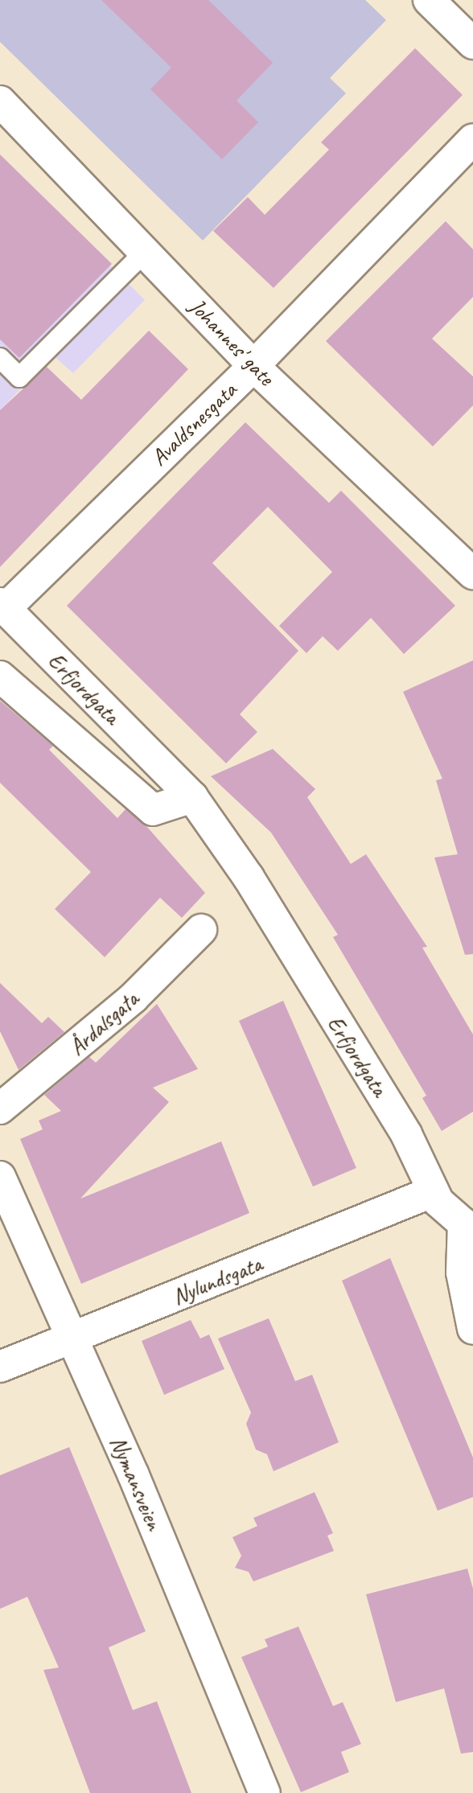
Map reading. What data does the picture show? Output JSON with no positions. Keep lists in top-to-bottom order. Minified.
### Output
{"streets":{"street":["Johannes' gate","Avaldsnesgata","Erfjordgata","Årdalsgata","Nylundsgata","Nymansveien"]},"crossings":[["Johannes' gate","Avaldsnesgata"],["Avaldsnesgata","Erfjordgata"],["Erfjordgata","Nylundsgata"],["Nylundsgata","Nymansveien"]]}
